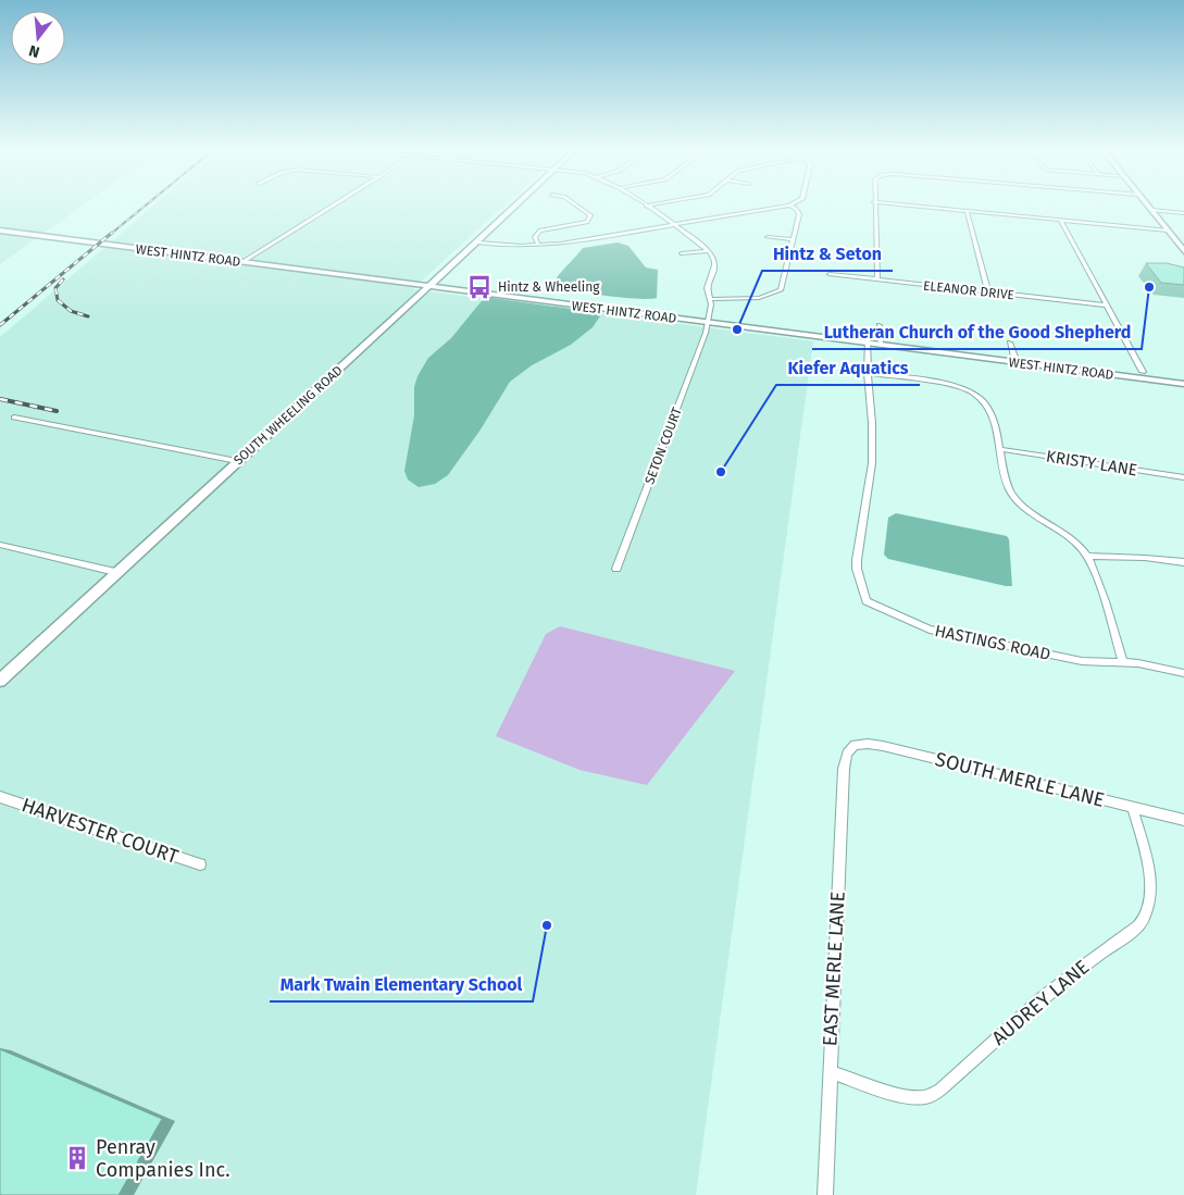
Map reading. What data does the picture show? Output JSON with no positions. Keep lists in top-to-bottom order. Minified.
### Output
{"streets":{"main road":["WEST HINTZ ROAD","SOUTH WHEELING ROAD"],"street":["ELEANOR DRIVE","SETON COURT","KRISTY LANE","HASTINGS ROAD","SOUTH MERLE LANE","HARVESTER COURT","EAST MERLE LANE","AUDREY LANE"]},"crossings":[["WEST HINTZ ROAD","SOUTH WHEELING ROAD"],["WEST HINTZ ROAD","SETON COURT"],["SOUTH MERLE LANE","EAST MERLE LANE"],["SOUTH MERLE LANE","AUDREY LANE"],["EAST MERLE LANE","AUDREY LANE"]],"places":{"bus stop":["Hintz & Wheeling"],"other":["Lutheran Church of the Good Shepherd","Hintz & Seton","Kiefer Aquatics","Mark Twain Elementary School"],"building":["Penray Companies Inc."]},"north":"bottom"}
